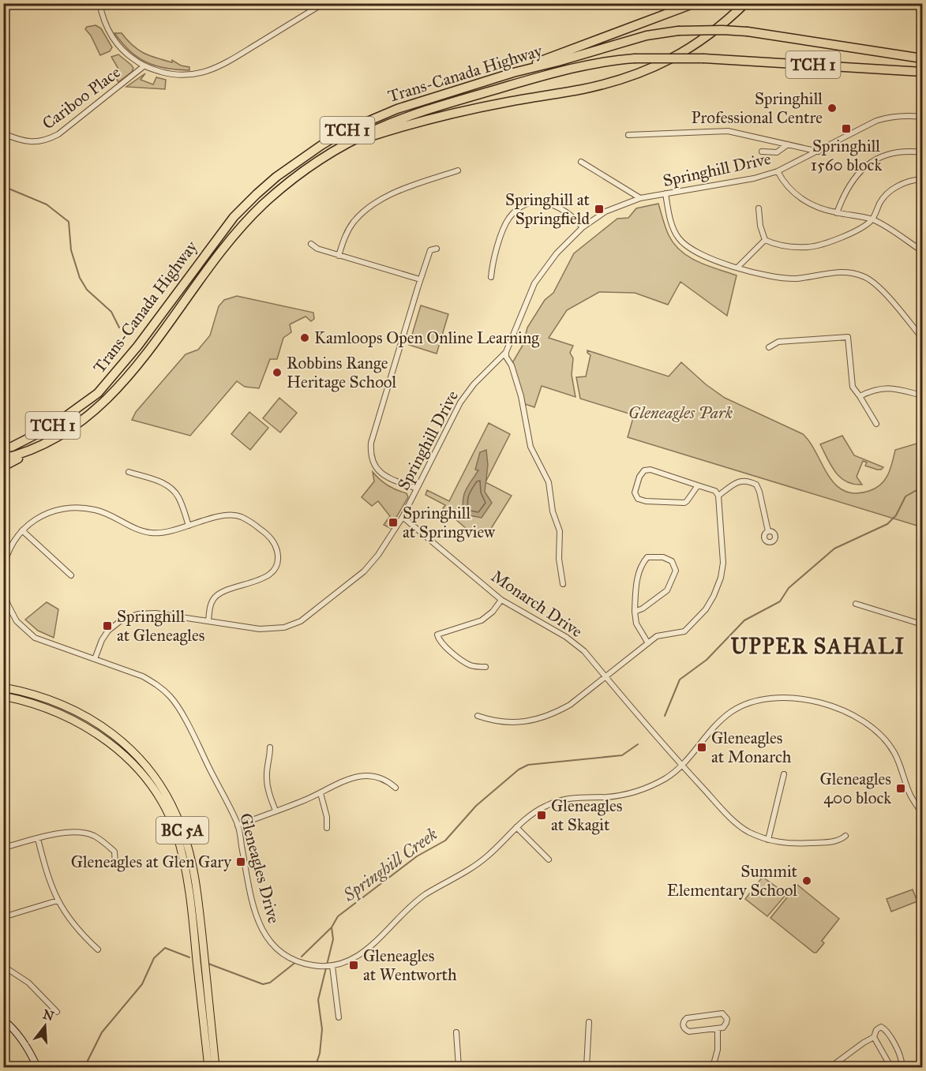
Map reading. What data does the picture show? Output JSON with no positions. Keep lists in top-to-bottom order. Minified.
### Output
{"streets":{"highway":["TCH 1","Trans-Canada Highway"],"main road":["BC 5A"],"street":["Cariboo Place","Springhill Drive","Monarch Drive","Gleneagles Drive"]},"crossings":[["Springhill Drive","Monarch Drive"],["Springhill Drive","Gleneagles Drive"],["Monarch Drive","Gleneagles Drive"]],"districts":["UPPER SAHALI"],"water":["Springhill Creek"],"parks":["Gleneagles Park"],"places":{"other":["Springhill Professional Centre","Kamloops Open Online Learning","Robbins Range Heritage School","Summit Elementary School"],"transit":["Springhill 1560 block","Springhill at Springfield","Springhill at Springview","Springhill at Gleneagles","Gleneagles at Monarch","Gleneagles 400 block","Gleneagles at Skagit","Gleneagles at Glen Gary","Gleneagles at Wentworth"]},"north":"top"}
